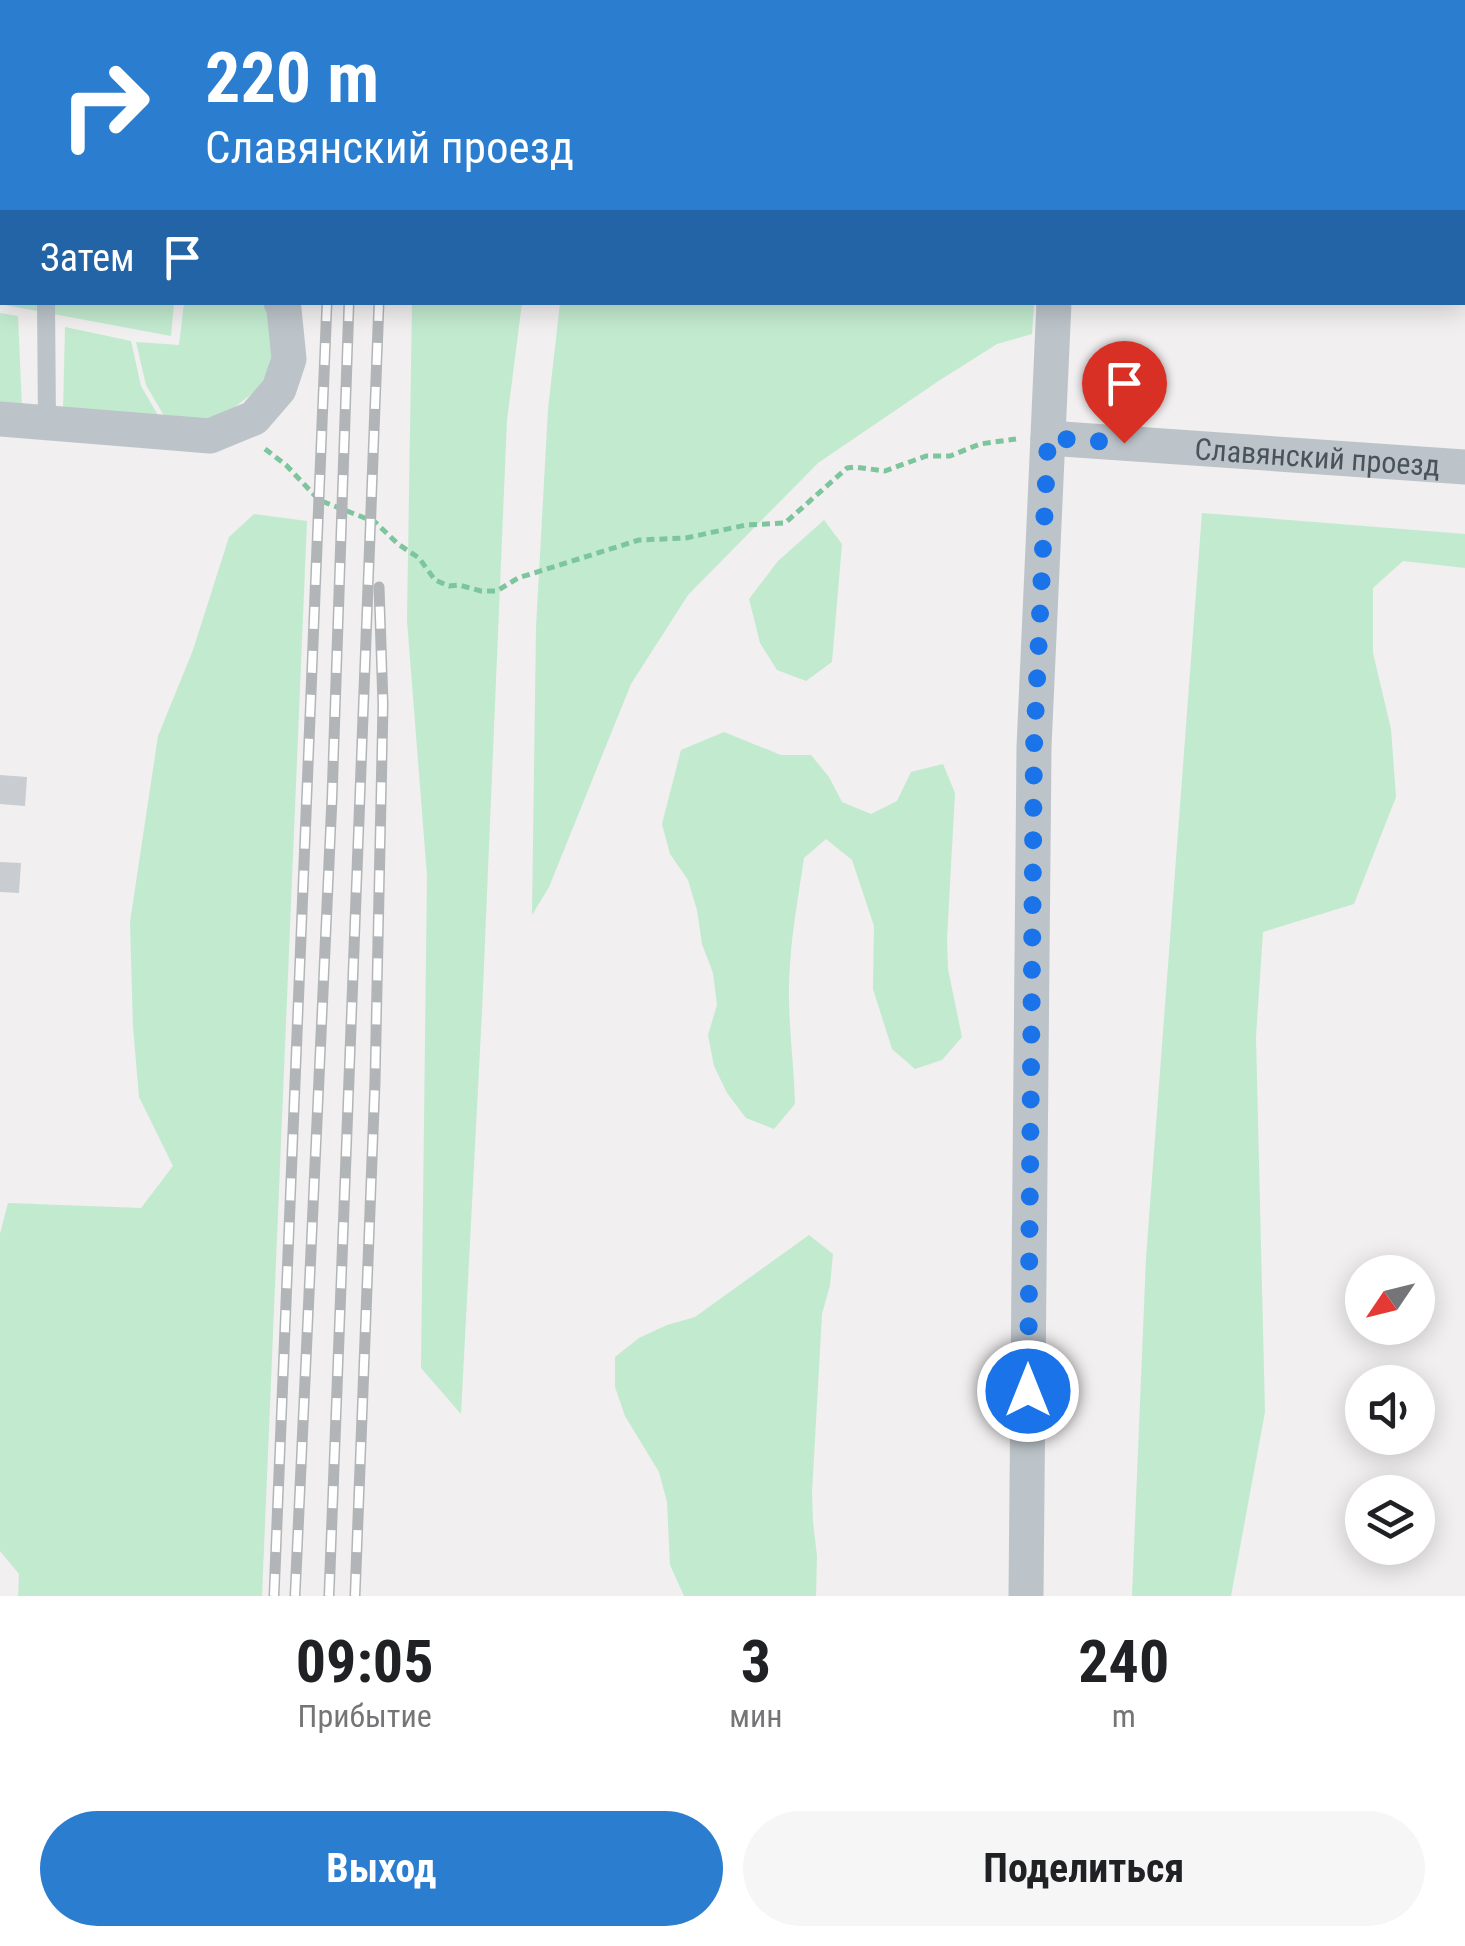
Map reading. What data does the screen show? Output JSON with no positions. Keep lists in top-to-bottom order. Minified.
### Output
{"streets":{"street":["Славянский проезд"]},"north":"bottom left","page":{"turn":["220 m","Славянский проезд"],"then":"Затем","eta":["09:05","Прибытие","3","мин","240","m"],"buttons":["Выход","Поделиться"]}}
